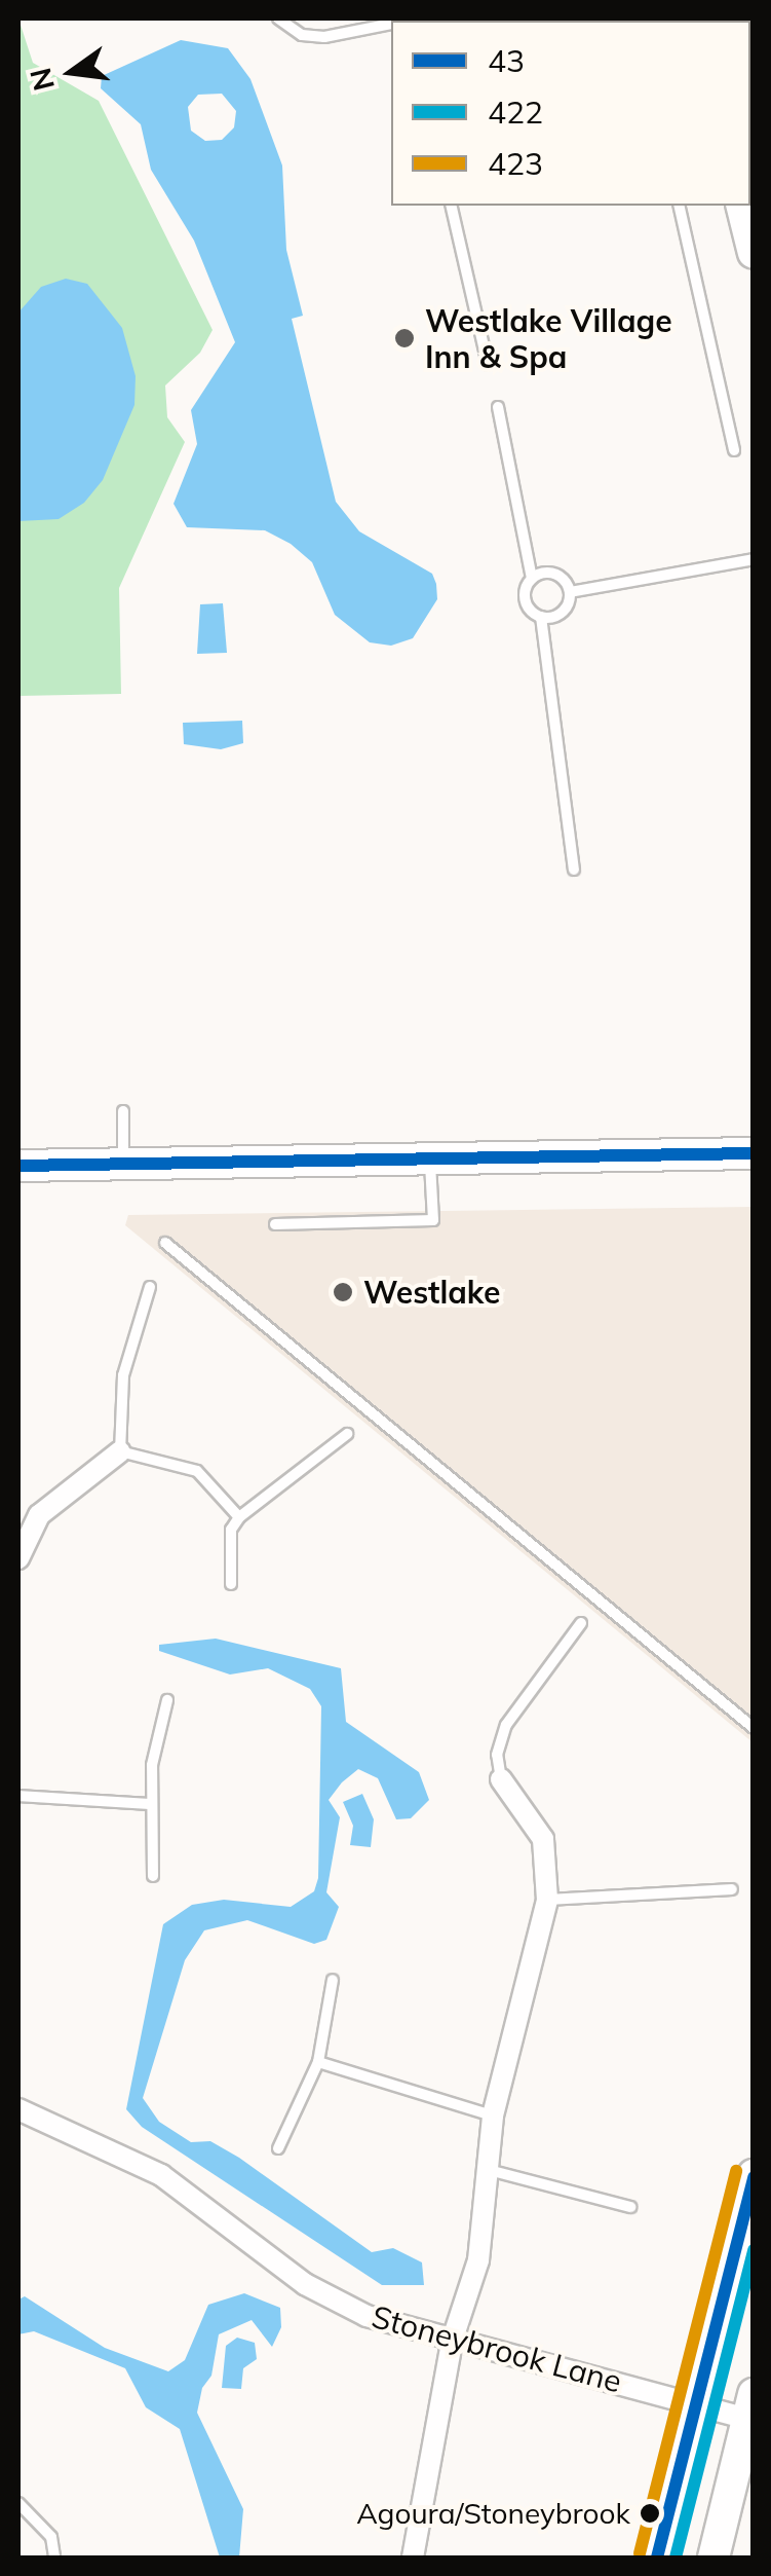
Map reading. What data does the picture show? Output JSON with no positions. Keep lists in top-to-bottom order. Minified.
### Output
{"streets":{"street":["Stoneybrook Lane"]},"places":["Westlake Village Inn & Spa","Westlake","Agoura/Stoneybrook"],"lines":["transit line 43","transit line 423","transit line 422"],"legend":["43","422","423"],"north":"left"}
